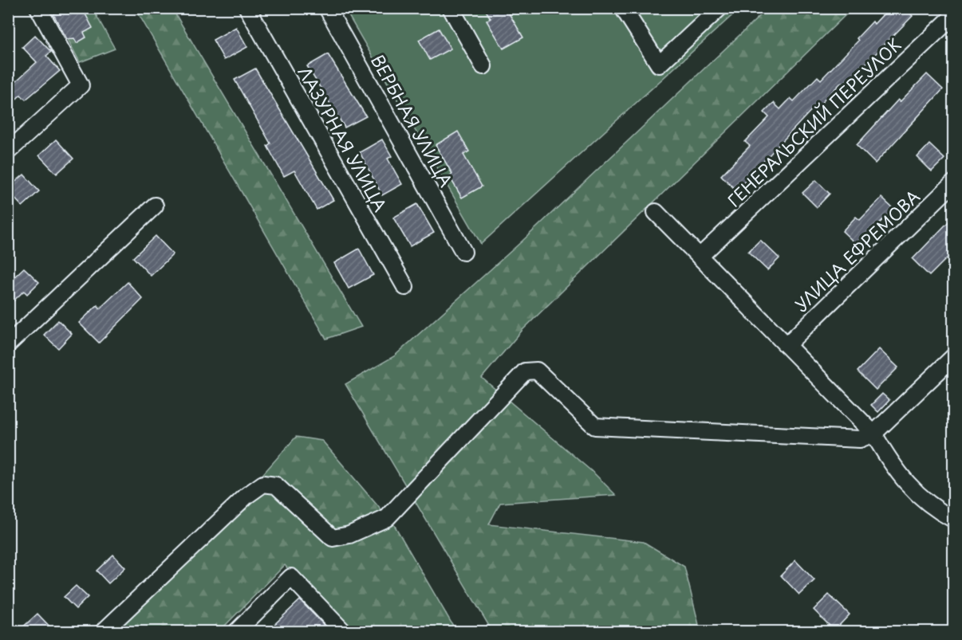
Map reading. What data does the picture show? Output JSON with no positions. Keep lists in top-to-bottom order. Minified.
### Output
{"streets":{"street":["ВЕРБНАЯ УЛИЦА","ГЕНЕРАЛЬСКИЙ ПЕРЕУЛОК","ЛАЗУРНАЯ УЛИЦА","УЛИЦА ЕФРЕМОВА"]}}
